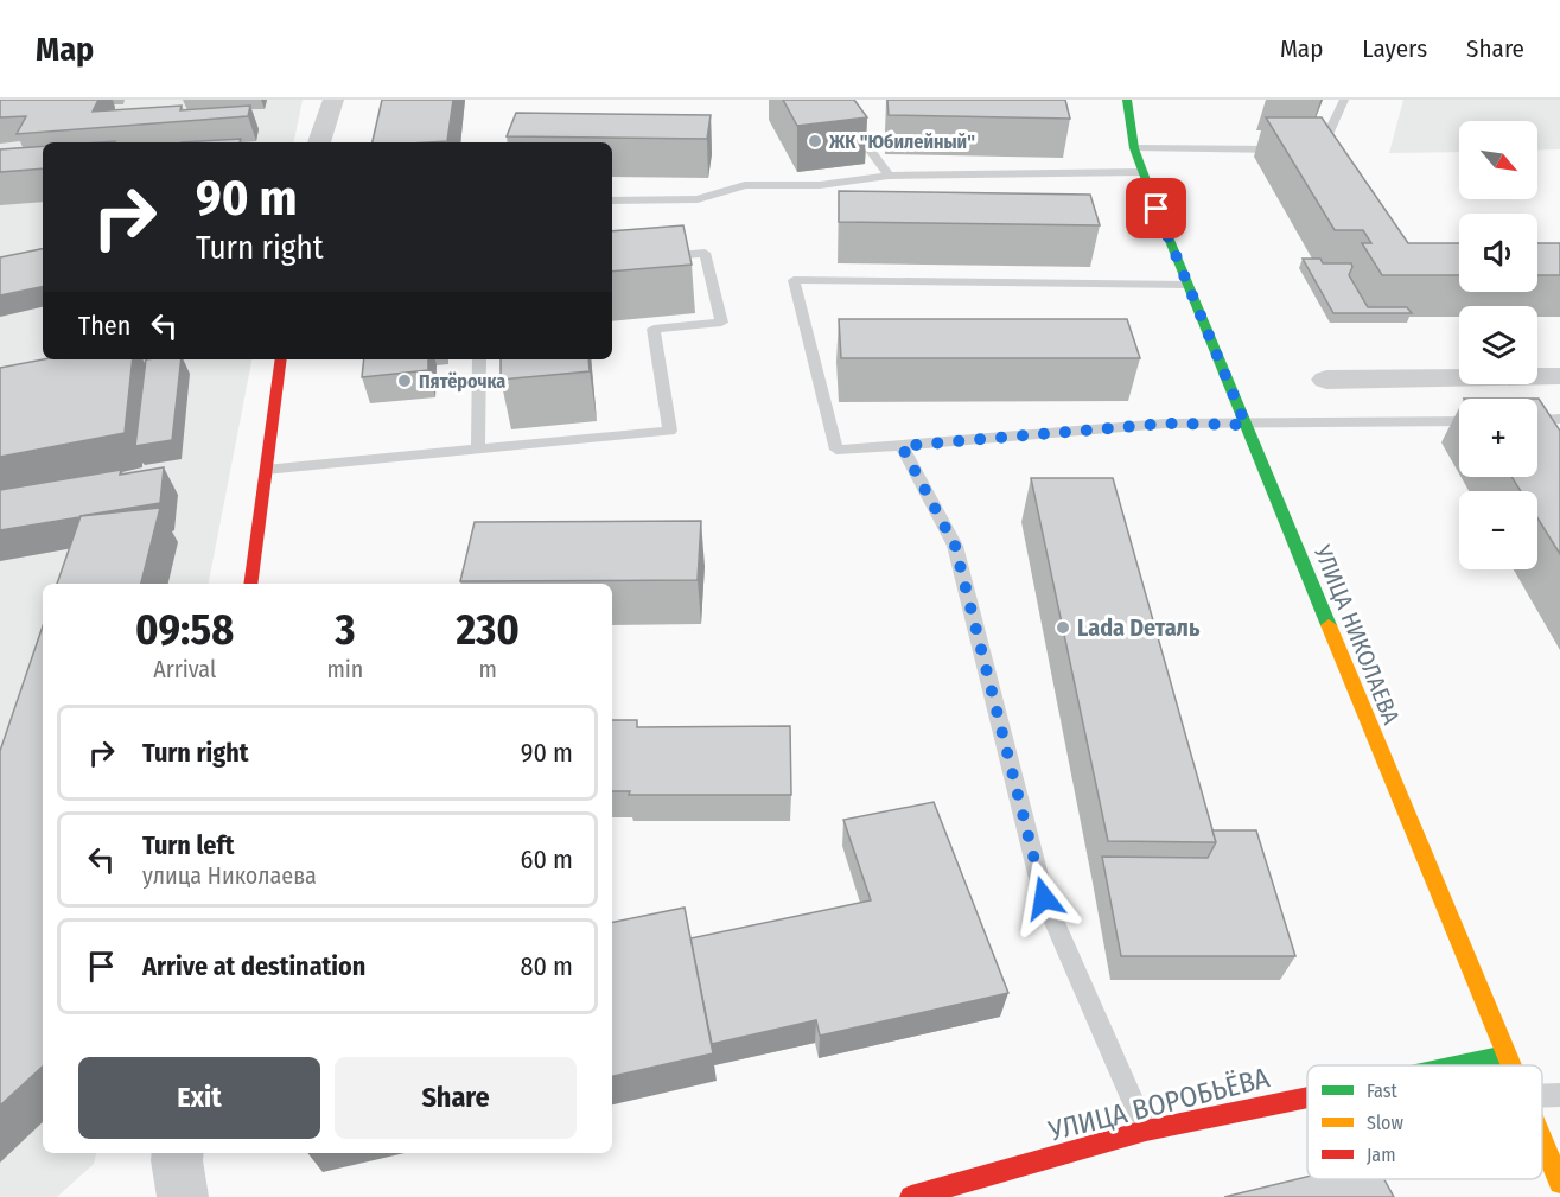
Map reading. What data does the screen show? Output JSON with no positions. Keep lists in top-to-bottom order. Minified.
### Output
{"streets":{"main road":["УЛИЦА НИКОЛАЕВА","УЛИЦА ВОРОБЬЁВА"]},"crossings":[["УЛИЦА НИКОЛАЕВА","УЛИЦА ВОРОБЬЁВА"]],"places":["ЖК \"Юбилейный\"","Пятёрочка","Lada Dеталь"],"legend":["Fast","Slow","Jam"],"north":"bottom right","page":{"header":"Map","nav":["Map","Layers","Share"],"map_buttons":["+","−"],"turn":["90 m","Turn right"],"then":"Then","eta":["09:58","Arrival","3","min","230","m"],"list":[{"name":"Turn right","value":"90 m"},{"name":"Turn left","note":"улица Николаева","value":"60 m"},{"name":"Arrive at destination","value":"80 m"}],"buttons":["Exit","Share"]}}
